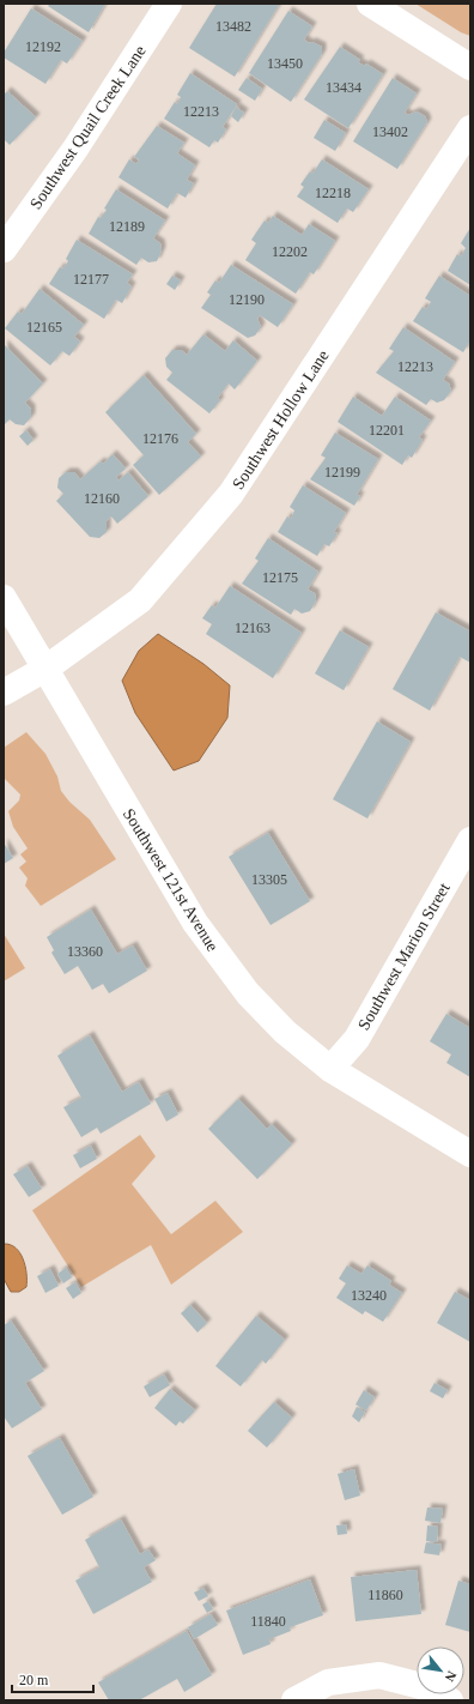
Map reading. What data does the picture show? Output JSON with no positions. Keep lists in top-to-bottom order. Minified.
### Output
{"streets":{"street":["Southwest Quail Creek Lane","Southwest Hollow Lane","Southwest 121st Avenue","Southwest Marion Street"]},"crossings":[["Southwest Hollow Lane","Southwest 121st Avenue"],["Southwest 121st Avenue","Southwest Marion Street"]],"house_numbers":["13482","12192","13450","13434","12213","13402","12218","12189","12202","12177","12190","12165","12213","12201","12176","12199","12160","12175","12163","13305","13360","13240","11860","11840"],"scale_bar":"20 m","north":"bottom right"}
